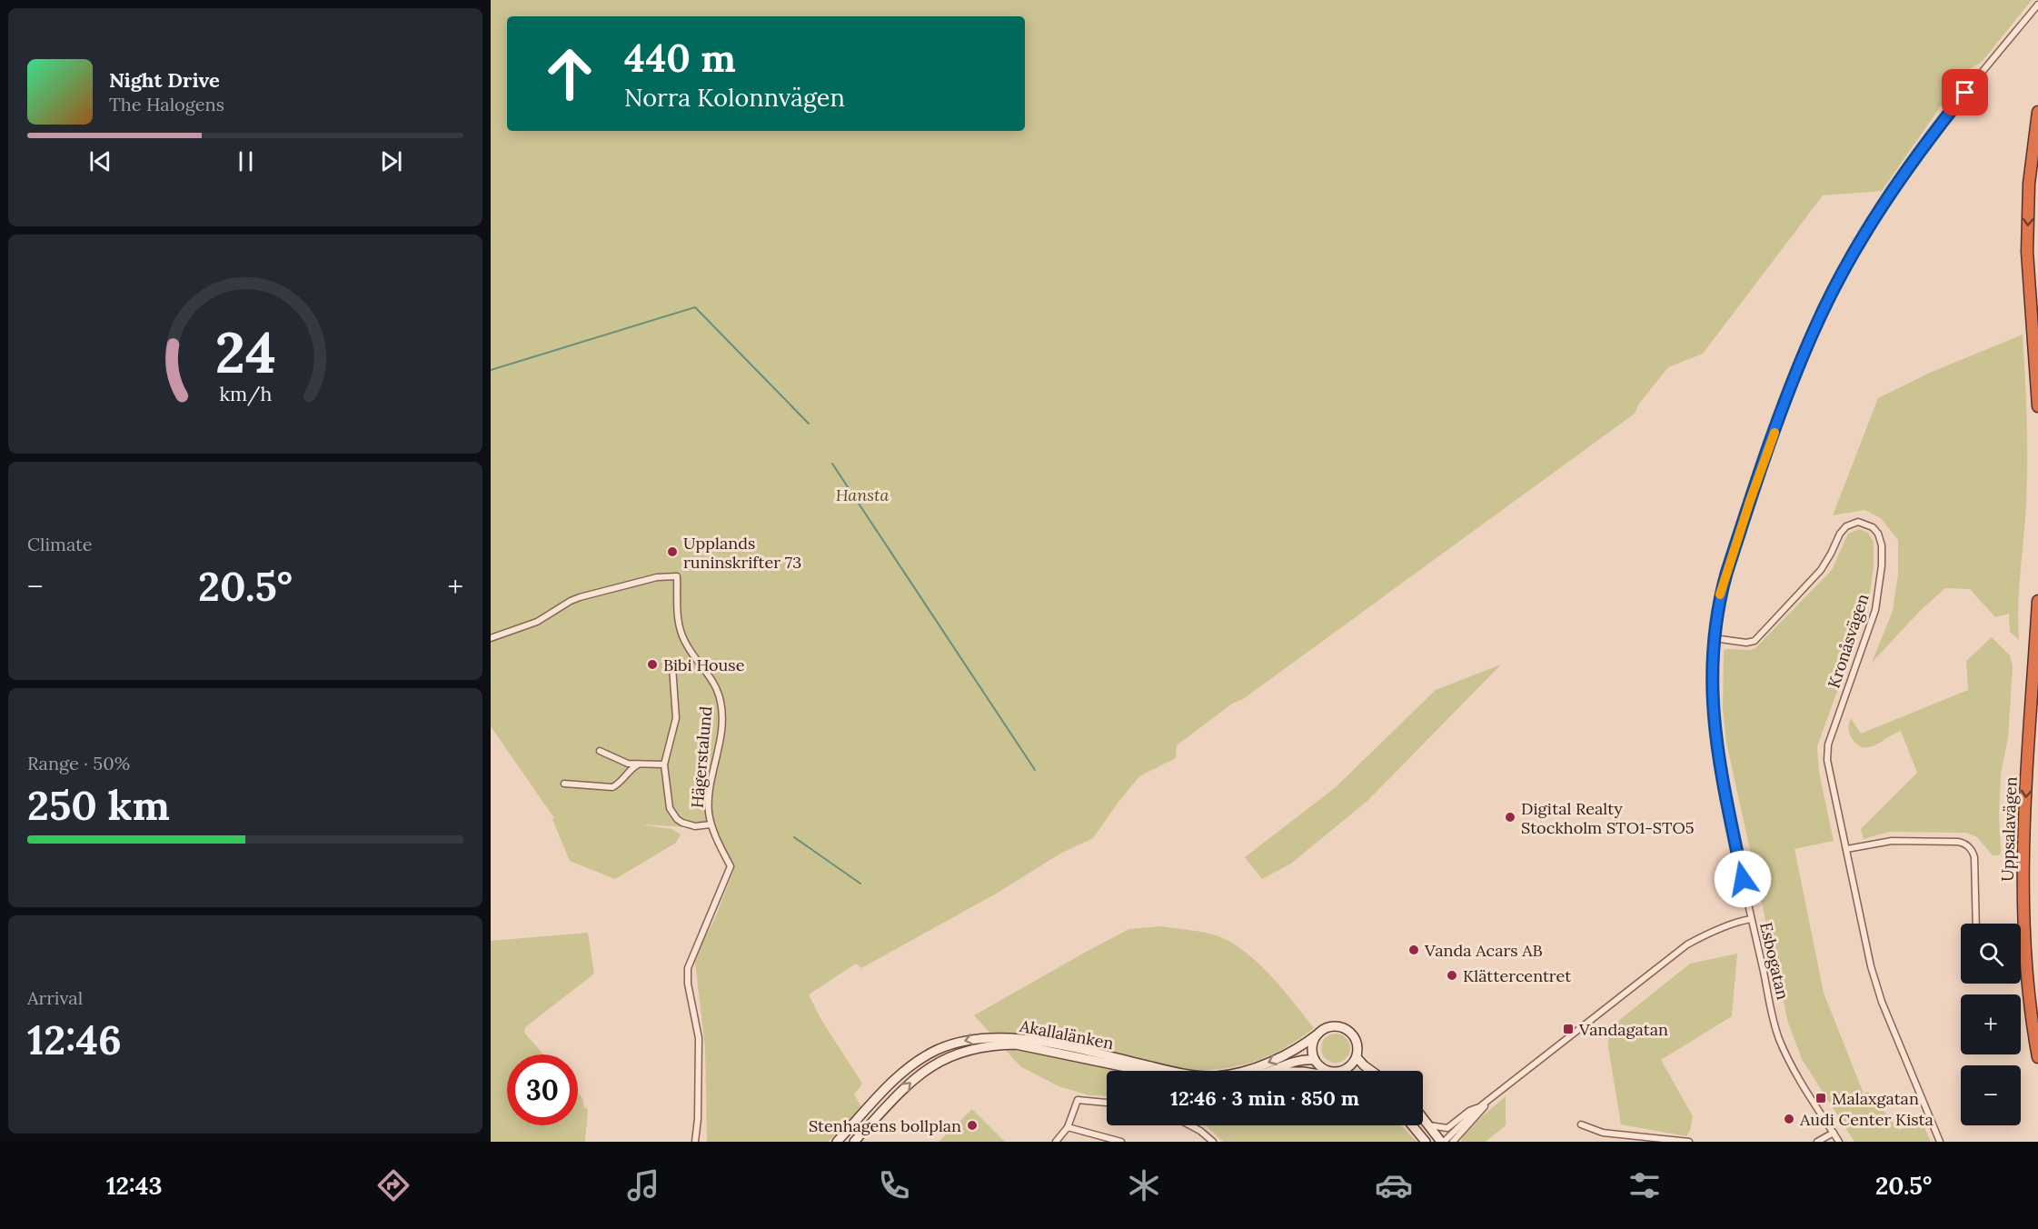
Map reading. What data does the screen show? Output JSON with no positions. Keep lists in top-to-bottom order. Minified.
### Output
{"streets":{"highway":["Uppsalavägen"],"main road":["Akallalänken"],"street":["Kronåsvägen","Hägerstalund","Esbogatan"]},"crossings":[["Kronåsvägen","Esbogatan"]],"one_way":["Uppsalavägen"],"parks":["Hansta"],"places":{"other":["Upplands runinskrifter 73","Bibi House","Digital Realty Stockholm STO1-STO5","Vanda Acars AB","Klättercentret","Audi Center Kista","Stenhagens bollplan"],"transit":["Vandagatan","Malaxgatan"]},"page":{"turn":["440 m","Norra Kolonnvägen"],"song":["Night Drive","The Halogens"],"tile":["Climate",["Range · 50%","250 km"],["Arrival","12:46"]],"heat":["−","20.5°","+"],"map_buttons":["+","−"],"limit":"30","trip":"12:46 · 3 min · 850 m","tabs":["12:43","20.5°"],"gauge":["24","km/h"]}}
